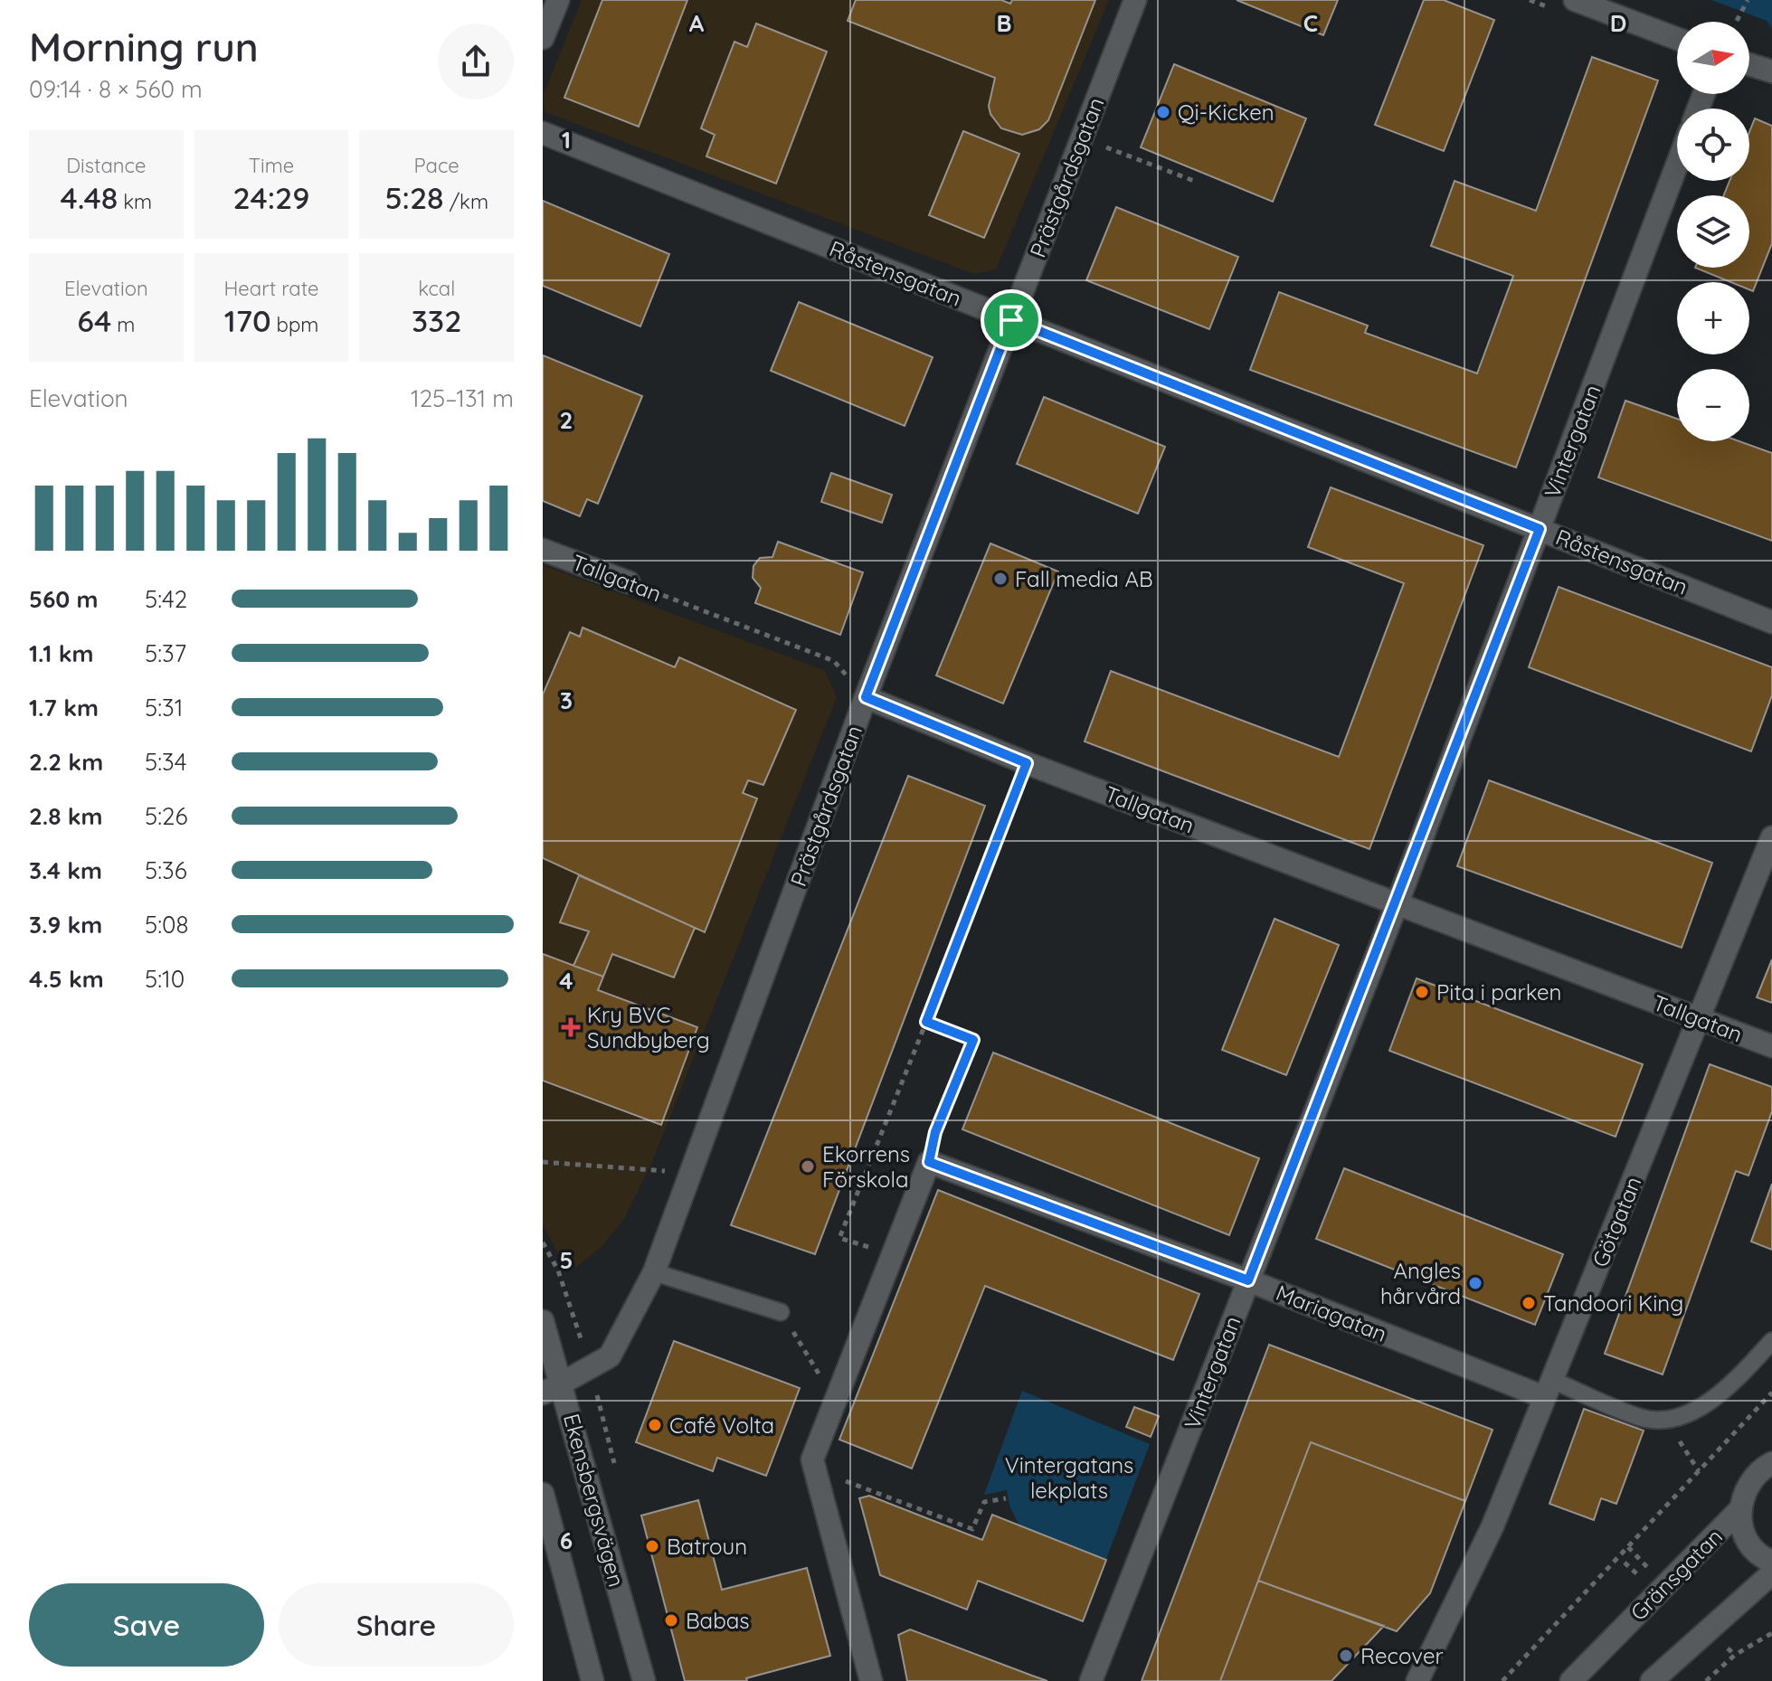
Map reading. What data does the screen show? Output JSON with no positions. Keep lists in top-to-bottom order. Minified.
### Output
{"streets":{"street":["Prästgårdsgatan","Råstensgatan","Vintergatan","Tallgatan","Götgatan","Mariagatan","Ekensbergsvägen","Gränsgatan"]},"crossings":[["Prästgårdsgatan","Råstensgatan"],["Prästgårdsgatan","Tallgatan"],["Prästgårdsgatan","Ekensbergsvägen"],["Råstensgatan","Vintergatan"],["Vintergatan","Tallgatan"],["Vintergatan","Mariagatan"],["Tallgatan","Götgatan"],["Götgatan","Mariagatan"]],"parks":["Vintergatans lekplats"],"places":{"other":["Qi-Kicken","Fall media AB","Pita i parken","Ekorrens Förskola","Angles hårvård","Tandoori King","Café Volta","Batroun","Babas","Recover"],"health":["Kry BVC Sundbyberg"]},"north":"right","page":{"heading":["Morning run","09:14 · 8 × 560 m"],"map_buttons":["+","−"],"stats":[["Distance","4.48 km"],["Time","24:29"],["Pace","5:28 /km"],["Elevation","64 m"],["Heart rate","170 bpm"],["kcal","332"]],"chart":["Elevation","125–131 m"],"list":[{"name":"560 m","note":"5:42"},{"name":"1.1 km","note":"5:37"},{"name":"1.7 km","note":"5:31"},{"name":"2.2 km","note":"5:34"},{"name":"2.8 km","note":"5:26"},{"name":"3.4 km","note":"5:36"},{"name":"3.9 km","note":"5:08"},{"name":"4.5 km","note":"5:10"}],"buttons":["Save","Share"]},"grid":{"columns":["A","B","C","D"],"rows":["1","2","3","4","5","6"]}}
